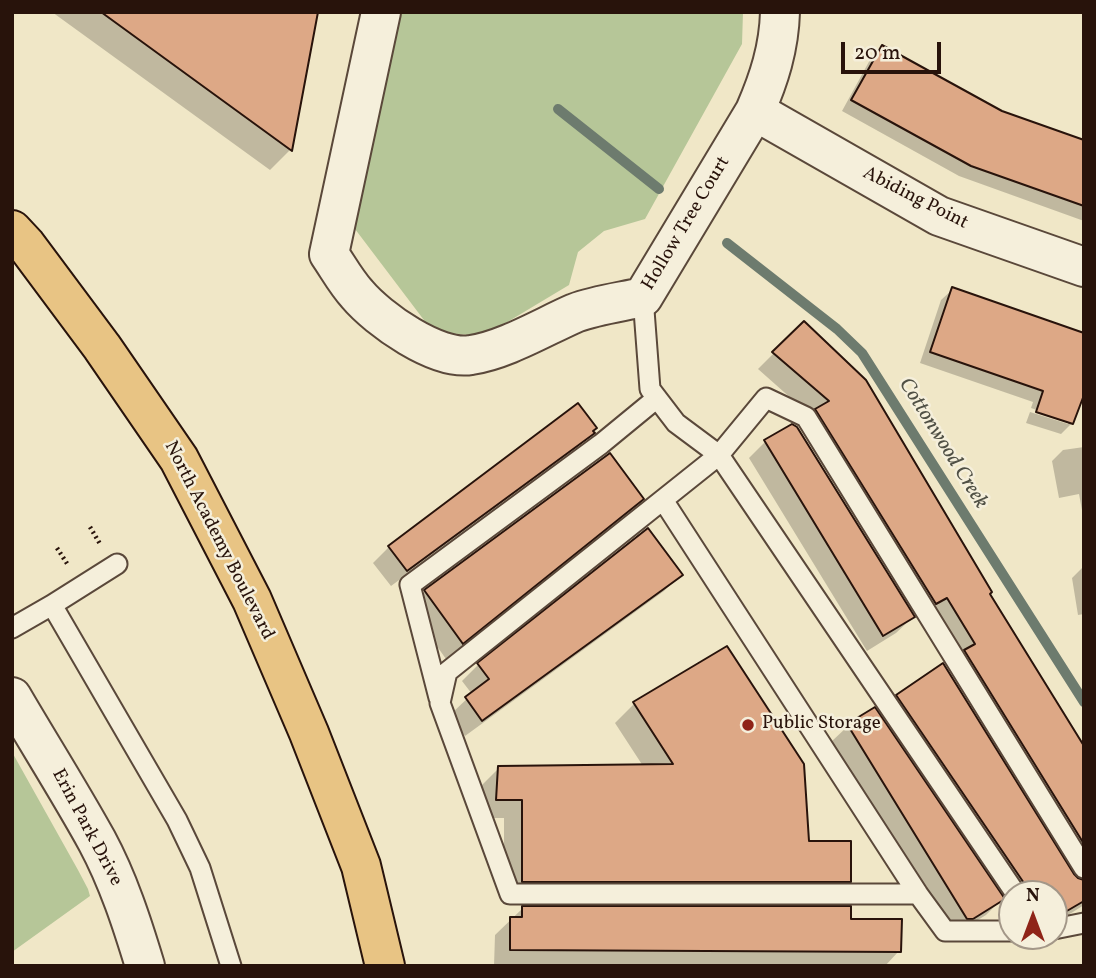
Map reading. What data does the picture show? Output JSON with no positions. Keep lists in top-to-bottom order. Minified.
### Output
{"streets":{"highway":["North Academy Boulevard"],"street":["Abiding Point","Hollow Tree Court","Erin Park Drive"]},"crossings":[["Abiding Point","Hollow Tree Court"]],"water":["Cottonwood Creek"],"places":["Public Storage"],"scale_bar":"20 m","north":"top"}
